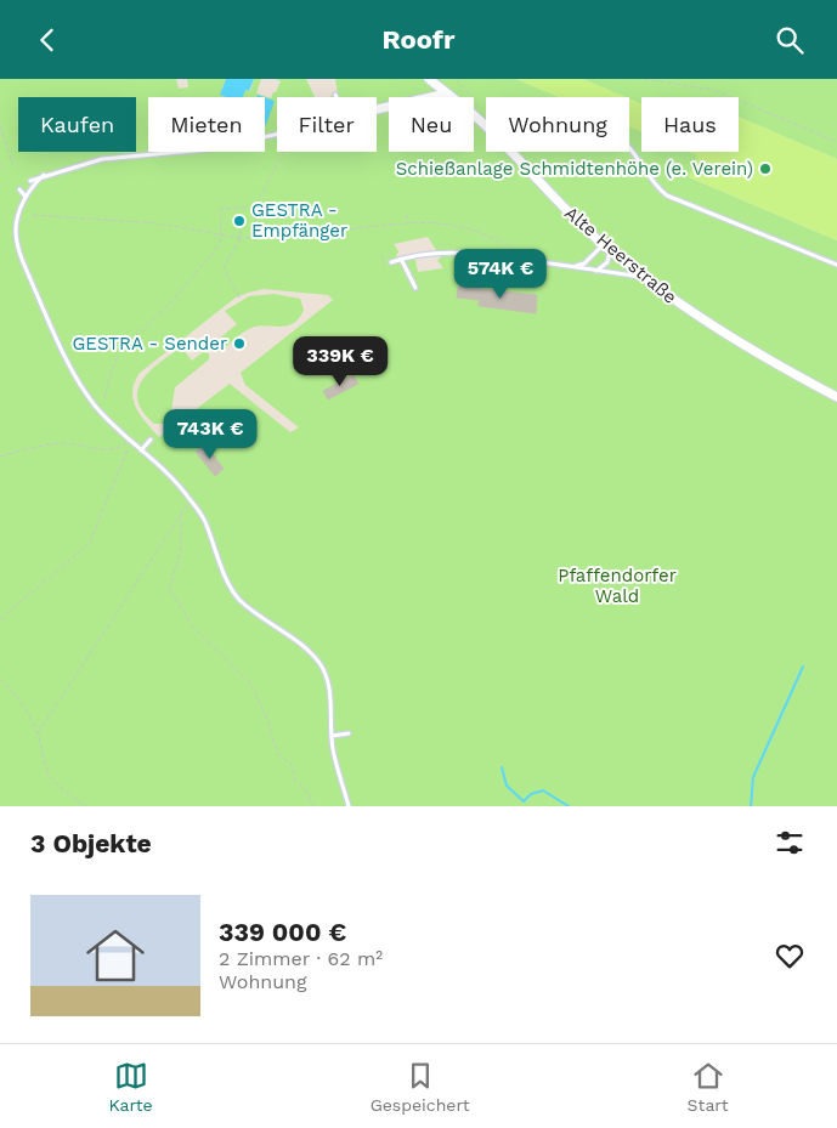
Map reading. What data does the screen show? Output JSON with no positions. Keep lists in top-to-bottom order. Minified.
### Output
{"streets":{"street":["Alte Heerstraße"]},"parks":["Pfaffendorfer Wald"],"places":["Schießanlage Schmidtenhöhe (e. Verein)","GESTRA - Empfänger","GESTRA - Sender"],"page":{"header":"Roofr","chip":["Kaufen","Mieten","Filter","Neu","Wohnung","Haus"],"price":["574K €","339K €","743K €"],"heading":"3 Objekte","list":[{"name":"339 000 €","note":"2 Zimmer · 62 m² · Wohnung"}],"tabs":["Karte","Gespeichert","Start"]}}
